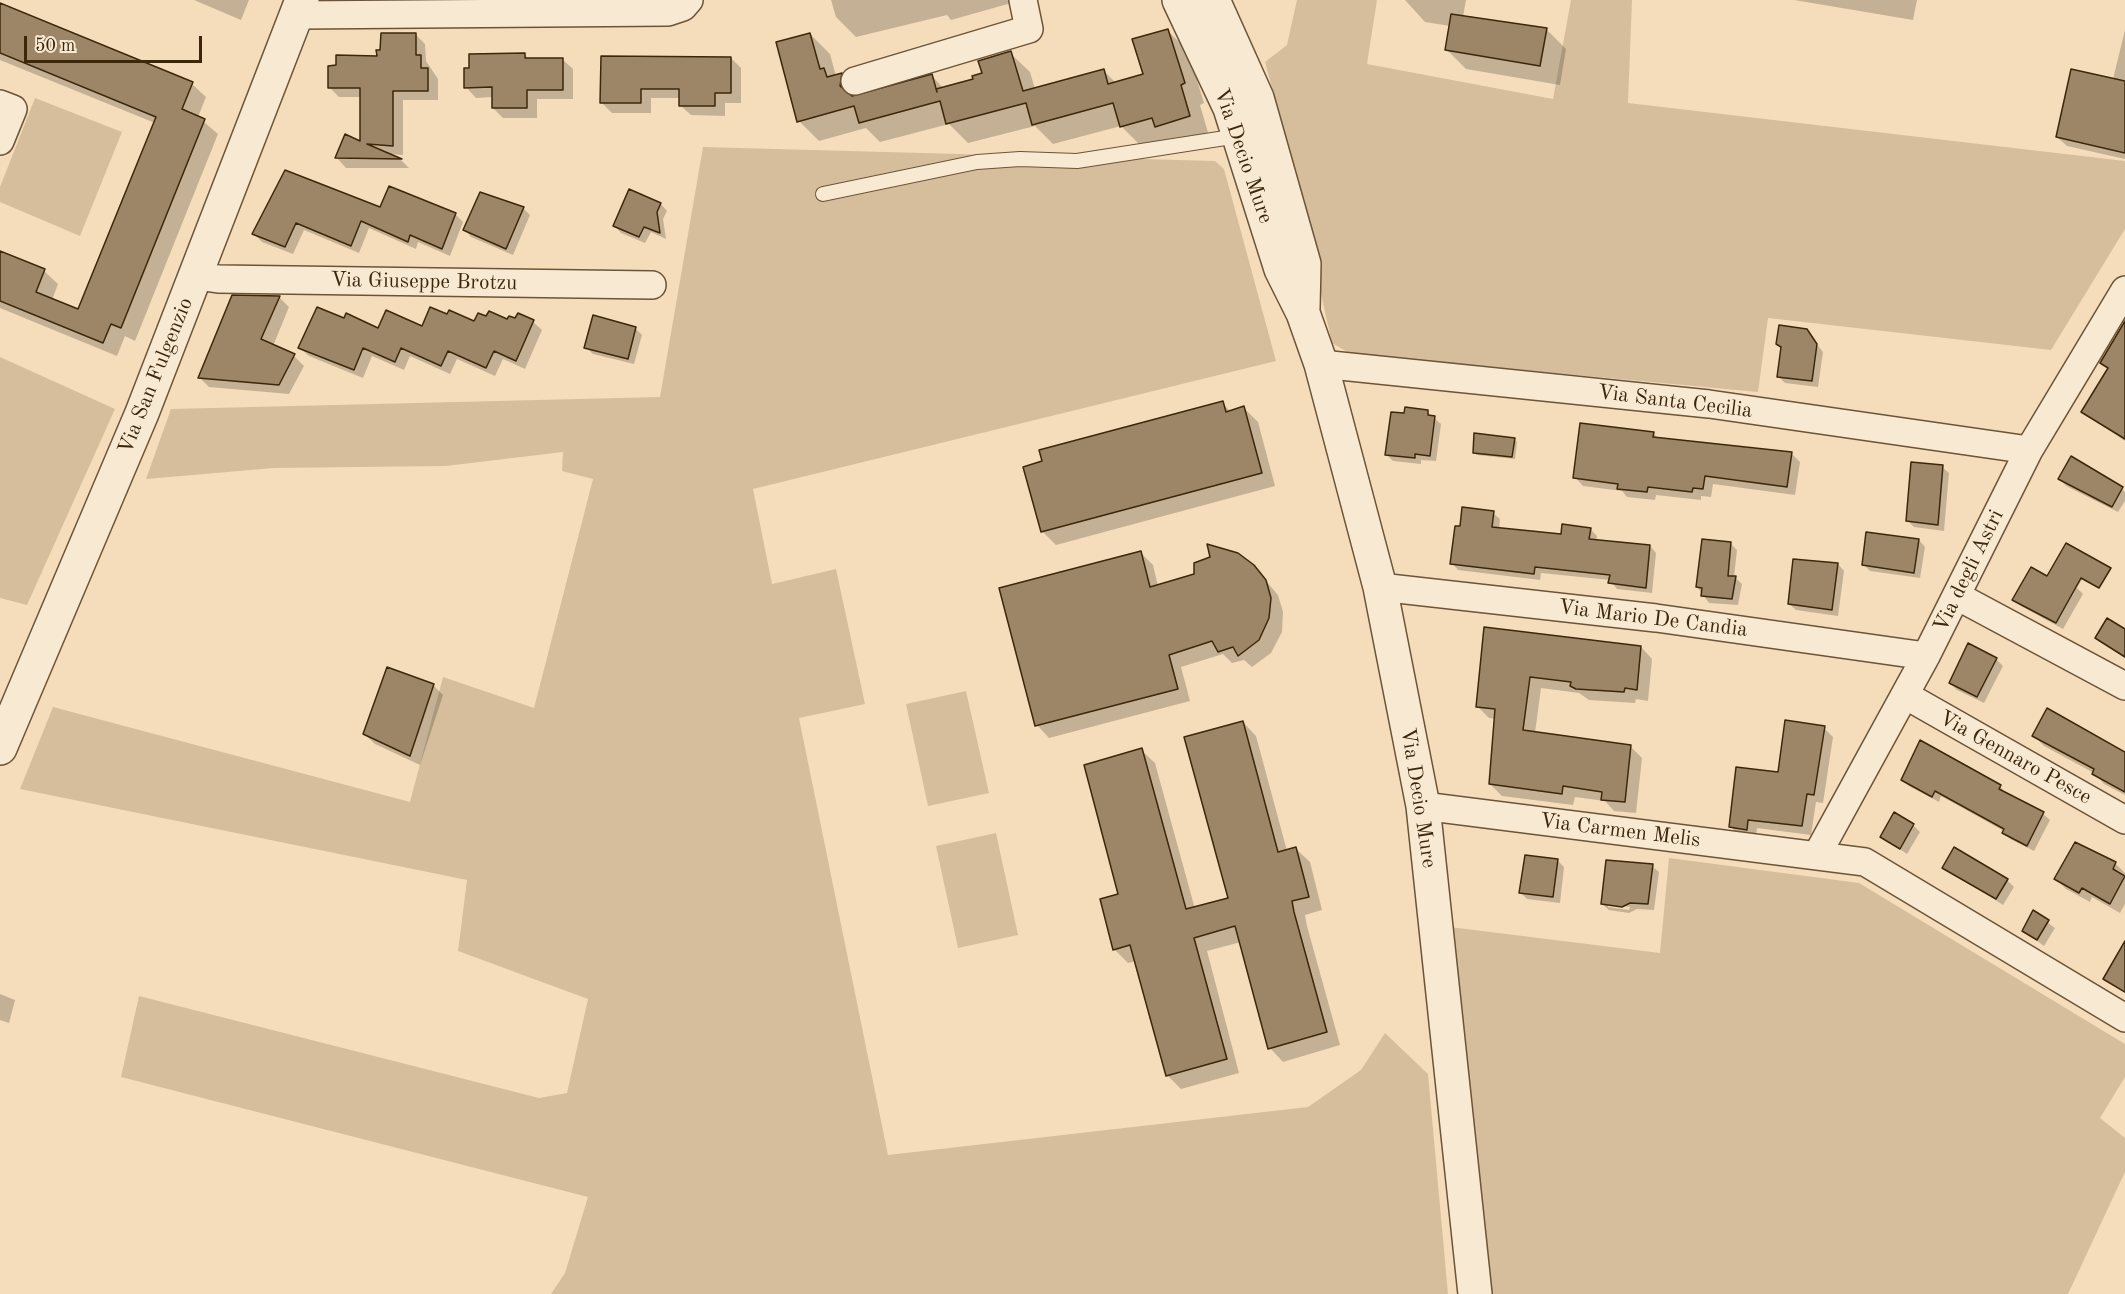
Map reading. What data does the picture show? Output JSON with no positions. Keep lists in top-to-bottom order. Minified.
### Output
{"streets":{"street":["Via Decio Mure","Via Giuseppe Brotzu","Via San Fulgenzio","Via Santa Cecilia","Via degli Astri","Via Mario De Candia","Via Gennaro Pesce","Via Carmen Melis"]},"crossings":[["Via Decio Mure","Via Santa Cecilia"],["Via Decio Mure","Via Mario De Candia"],["Via Decio Mure","Via Carmen Melis"],["Via Giuseppe Brotzu","Via San Fulgenzio"],["Via Santa Cecilia","Via degli Astri"],["Via degli Astri","Via Mario De Candia"],["Via degli Astri","Via Gennaro Pesce"],["Via degli Astri","Via Carmen Melis"]],"scale_bar":"50 m"}
